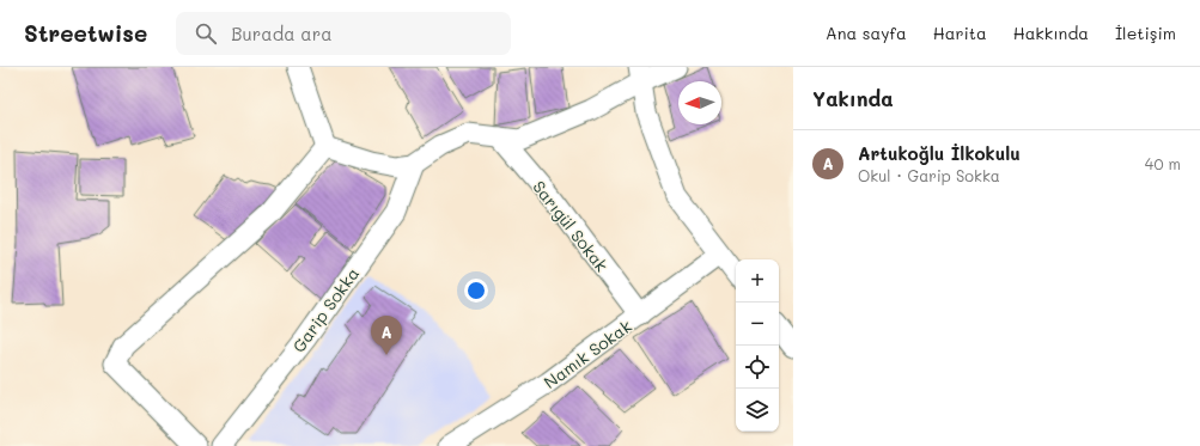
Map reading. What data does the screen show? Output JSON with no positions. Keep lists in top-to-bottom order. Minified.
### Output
{"streets":{"street":["Sarıgül Sokak","Garip Sokka","Namık Sokak"]},"crossings":[["Sarıgül Sokak","Namık Sokak"]],"north":"left","page":{"header":"Streetwise","search":"Burada ara","nav":["Ana sayfa","Harita","Hakkında","İletişim"],"heading":"Yakında","list":[{"mark":"A","name":"Artukoğlu İlkokulu","note":"Okul · Garip Sokka","value":"40 m"}],"map_buttons":["+","−"],"pins":"A"}}
